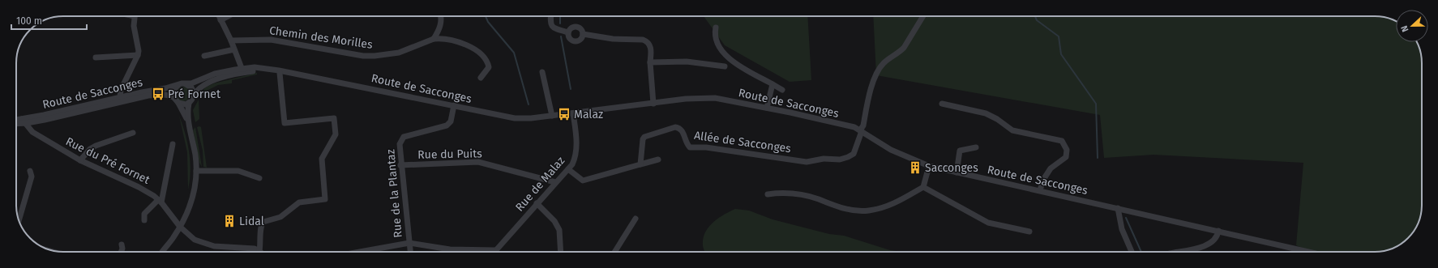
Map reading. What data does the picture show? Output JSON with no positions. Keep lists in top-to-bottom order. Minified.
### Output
{"streets":{"street":["Chemin des Morilles","Route de Sacconges","Allée de Sacconges","Rue du Puits","Rue du Pré Fornet","Rue de Malaz","Rue de la Plantaz"]},"crossings":[["Route de Sacconges","Allée de Sacconges"],["Route de Sacconges","Rue du Pré Fornet"],["Route de Sacconges","Rue de Malaz"],["Route de Sacconges","Rue de la Plantaz"],["Rue du Puits","Rue de Malaz"],["Rue du Puits","Rue de la Plantaz"]],"places":{"bus stop":["Pré Fornet","Malaz"],"building":["Sacconges","Lidal"]},"scale_bar":"100 m","north":"left"}
